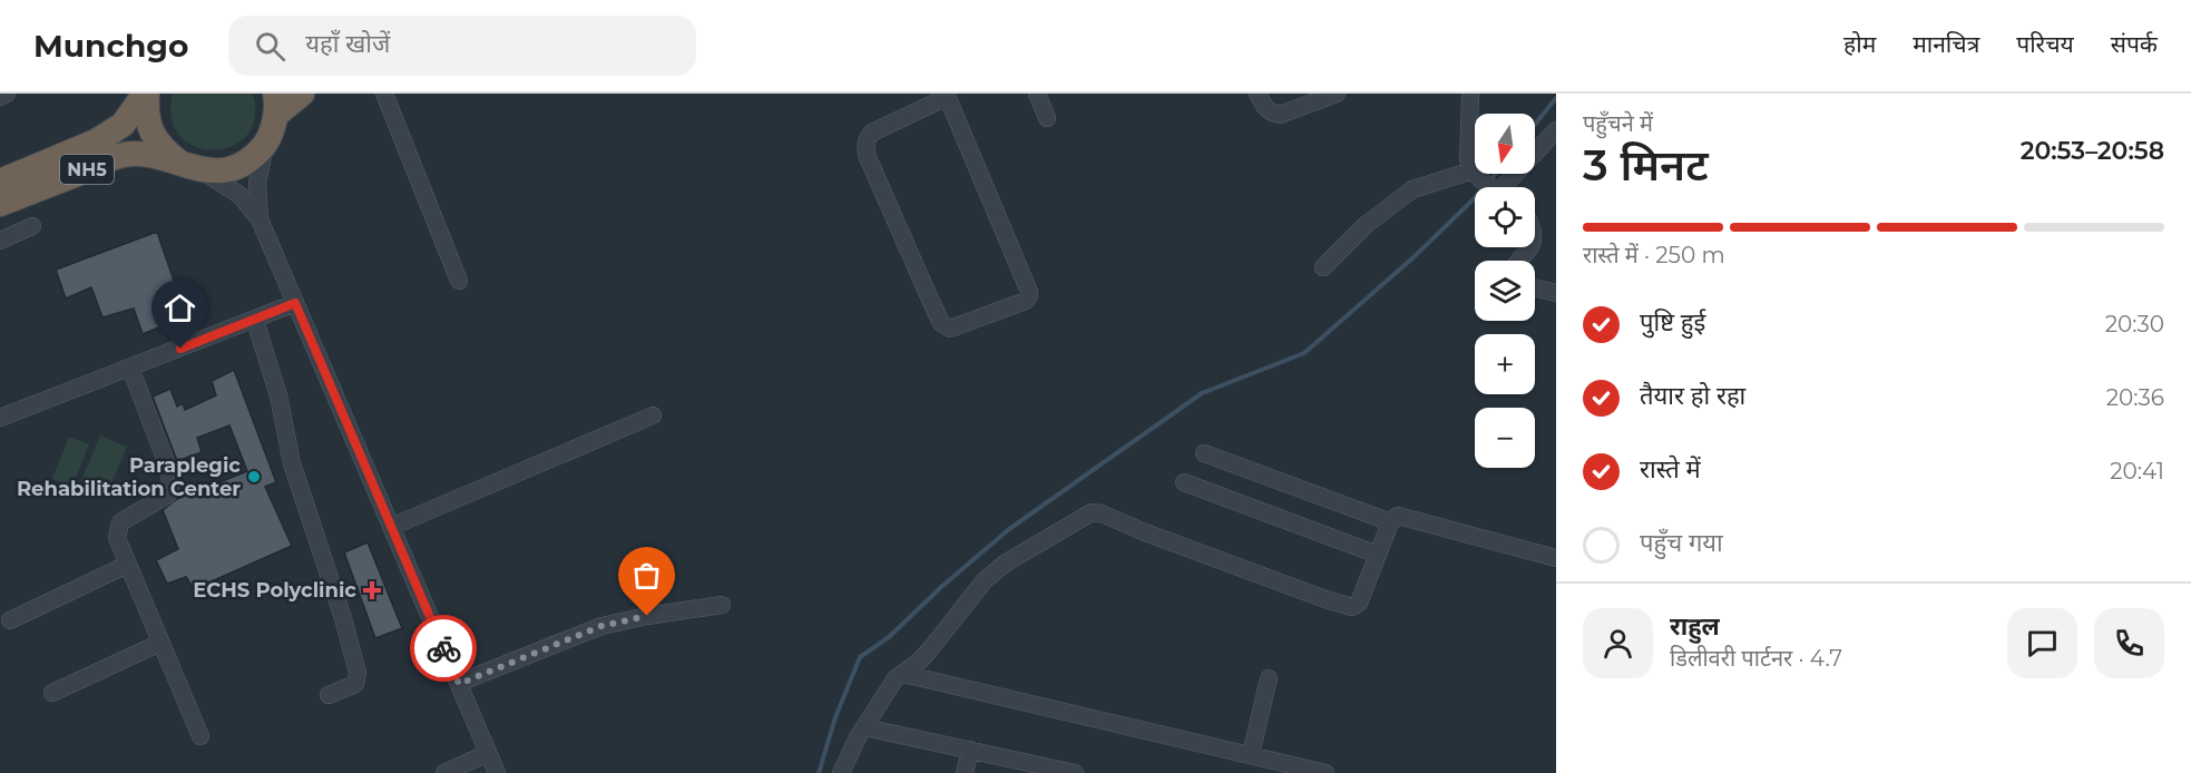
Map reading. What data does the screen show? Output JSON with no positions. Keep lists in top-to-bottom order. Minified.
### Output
{"streets":{"highway":["NH5"]},"places":{"other":["Paraplegic Rehabilitation Center"],"health":["ECHS Polyclinic"]},"north":"bottom","page":{"header":"Munchgo","search":"यहाँ खोजें","nav":["होम","मानचित्र","परिचय","संपर्क"],"heading":["3 मिनट","पहुँचने में","20:53–20:58"],"panel":["राहुल","डिलीवरी पार्टनर · 4.7"],"map_buttons":["+","−"],"bar":"रास्ते में · 250 m","list":[["पुष्टि हुई","20:30"],["तैयार हो रहा","20:36"],["रास्ते में","20:41"],"पहुँच गया"]}}
